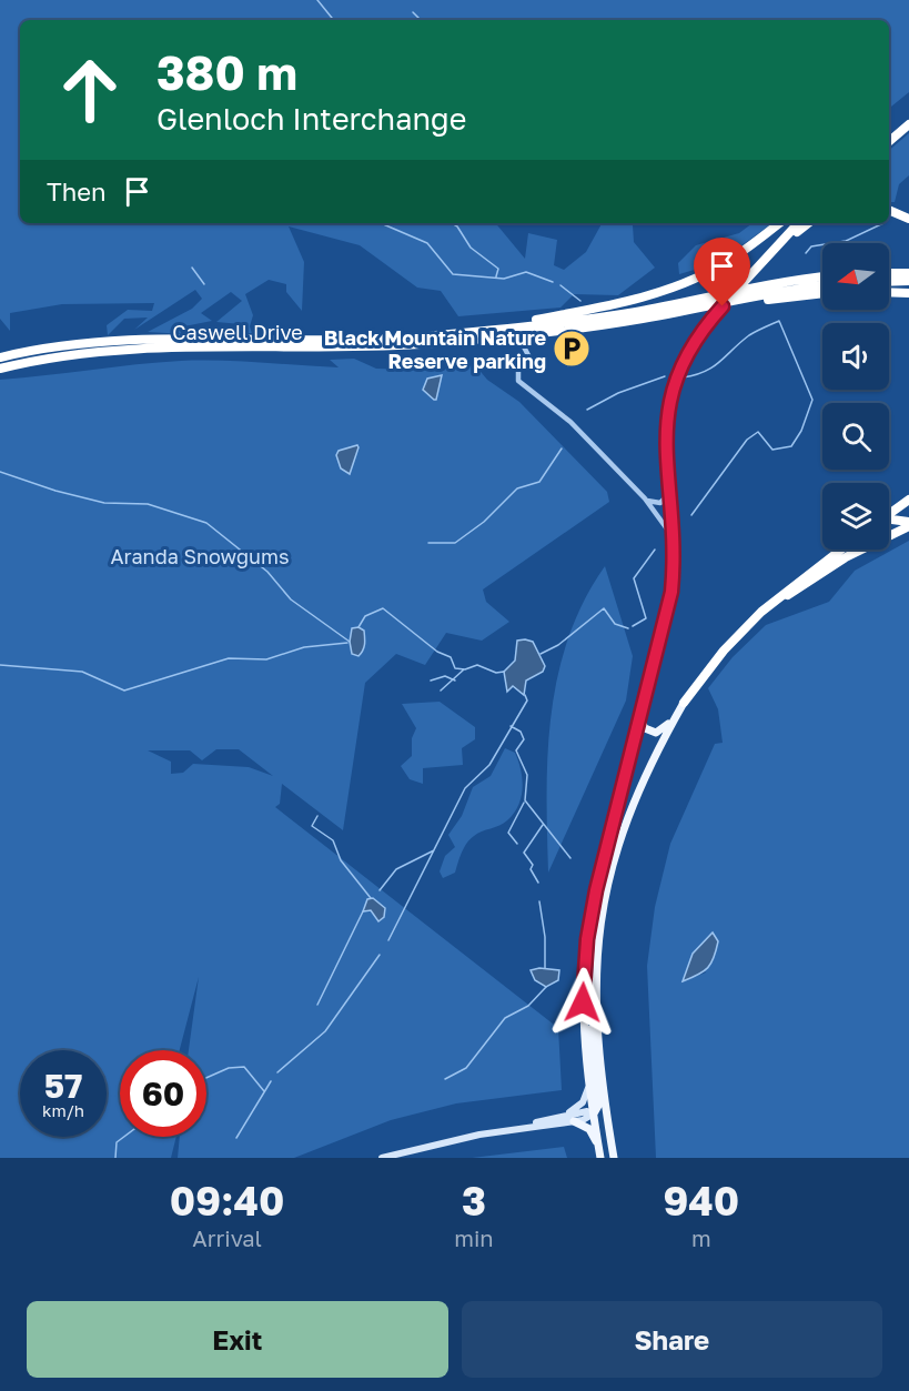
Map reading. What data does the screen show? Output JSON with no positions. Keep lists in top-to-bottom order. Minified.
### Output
{"streets":{"highway":["Caswell Drive"]},"parks":["Aranda Snowgums"],"places":{"parking":["Black Mountain Nature Reserve parking"]},"north":"left","page":{"turn":["380 m","Glenloch Interchange"],"then":"Then","speed":"57 km/h","limit":"60","eta":["09:40","Arrival","3","min","940","m"],"buttons":["Exit","Share"]}}
